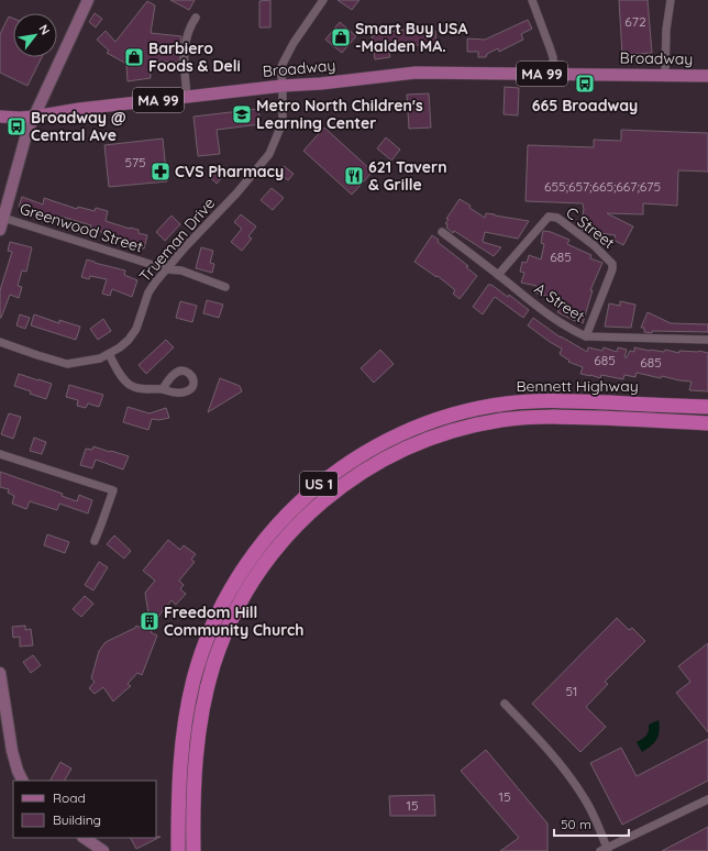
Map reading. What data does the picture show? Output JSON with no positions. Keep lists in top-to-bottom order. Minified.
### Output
{"streets":{"highway":["Bennett Highway","US 1"],"main road":["Broadway","MA 99"],"street":["Greenwood Street","C Street","Trueman Drive","A Street"]},"crossings":[["Broadway","Trueman Drive"],["Greenwood Street","Trueman Drive"],["C Street","A Street"]],"places":{"shop":["Smart Buy USA -Malden MA.","Barbiero Foods & Deli"],"bus stop":["665 Broadway","Broadway @ Central Ave"],"school or university":["Metro North Children's Learning Center"],"pharmacy":["CVS Pharmacy"],"restaurant":["621 Tavern & Grille"],"building":["Freedom Hill Community Church"]},"house_numbers":["672","575","655;657;665;667;675","685","685","685","51","15","15"],"legend":["Road","Building"],"scale_bar":"50 m","north":"top right"}
